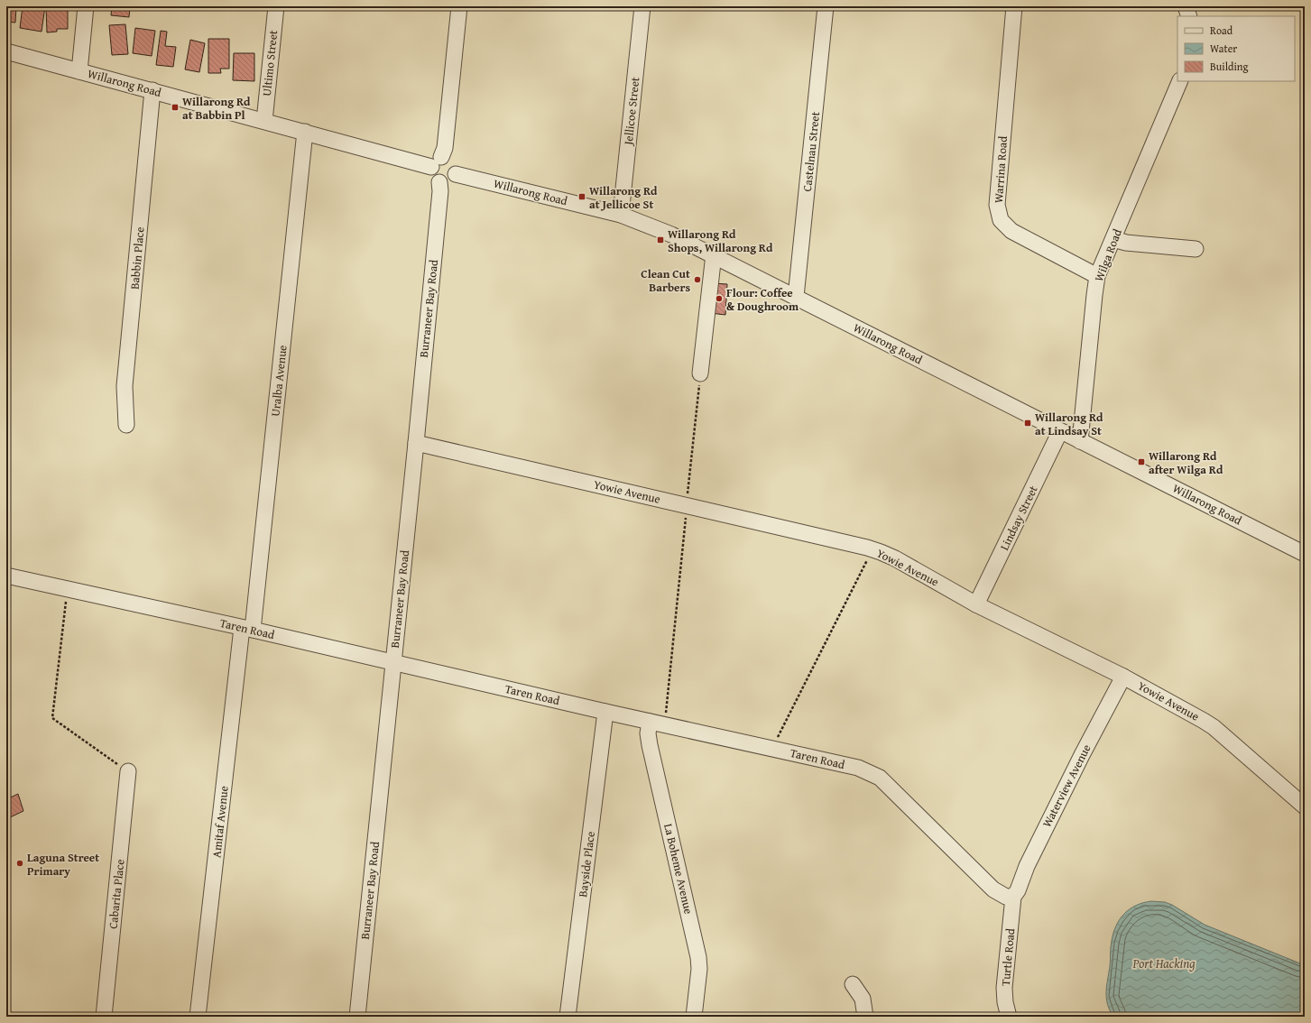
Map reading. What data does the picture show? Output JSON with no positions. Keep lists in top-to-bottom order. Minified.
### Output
{"streets":{"street":["Ultimo Street","Willarong Road","Jellicoe Street","Castelnau Street","Warrina Road","Wilga Road","Babbin Place","Burraneer Bay Road","Uralba Avenue","Yowie Avenue","Lindsay Street","Taren Road","Waterview Avenue","Amitaf Avenue","Bayside Place","La Boheme Avenue","Cabarita Place","Turtle Road"]},"crossings":[["Ultimo Street","Willarong Road"],["Willarong Road","Jellicoe Street"],["Willarong Road","Castelnau Street"],["Willarong Road","Wilga Road"],["Willarong Road","Babbin Place"],["Willarong Road","Burraneer Bay Road"],["Willarong Road","Uralba Avenue"],["Willarong Road","Lindsay Street"],["Warrina Road","Wilga Road"],["Burraneer Bay Road","Yowie Avenue"],["Burraneer Bay Road","Taren Road"],["Uralba Avenue","Taren Road"],["Uralba Avenue","Amitaf Avenue"],["Yowie Avenue","Lindsay Street"],["Yowie Avenue","Waterview Avenue"],["Taren Road","Waterview Avenue"],["Taren Road","Amitaf Avenue"],["Taren Road","Bayside Place"],["Taren Road","La Boheme Avenue"],["Taren Road","Turtle Road"],["Waterview Avenue","Turtle Road"]],"water":["Port Hacking"],"places":{"transit":["Willarong Rd at Babbin Pl","Willarong Rd at Jellicoe St","Willarong Rd Shops, Willarong Rd","Willarong Rd at Lindsay St","Willarong Rd after Wilga Rd"],"other":["Clean Cut Barbers","Flour: Coffee & Doughroom","Laguna Street Primary"]},"legend":["Road","Water","Building"]}
